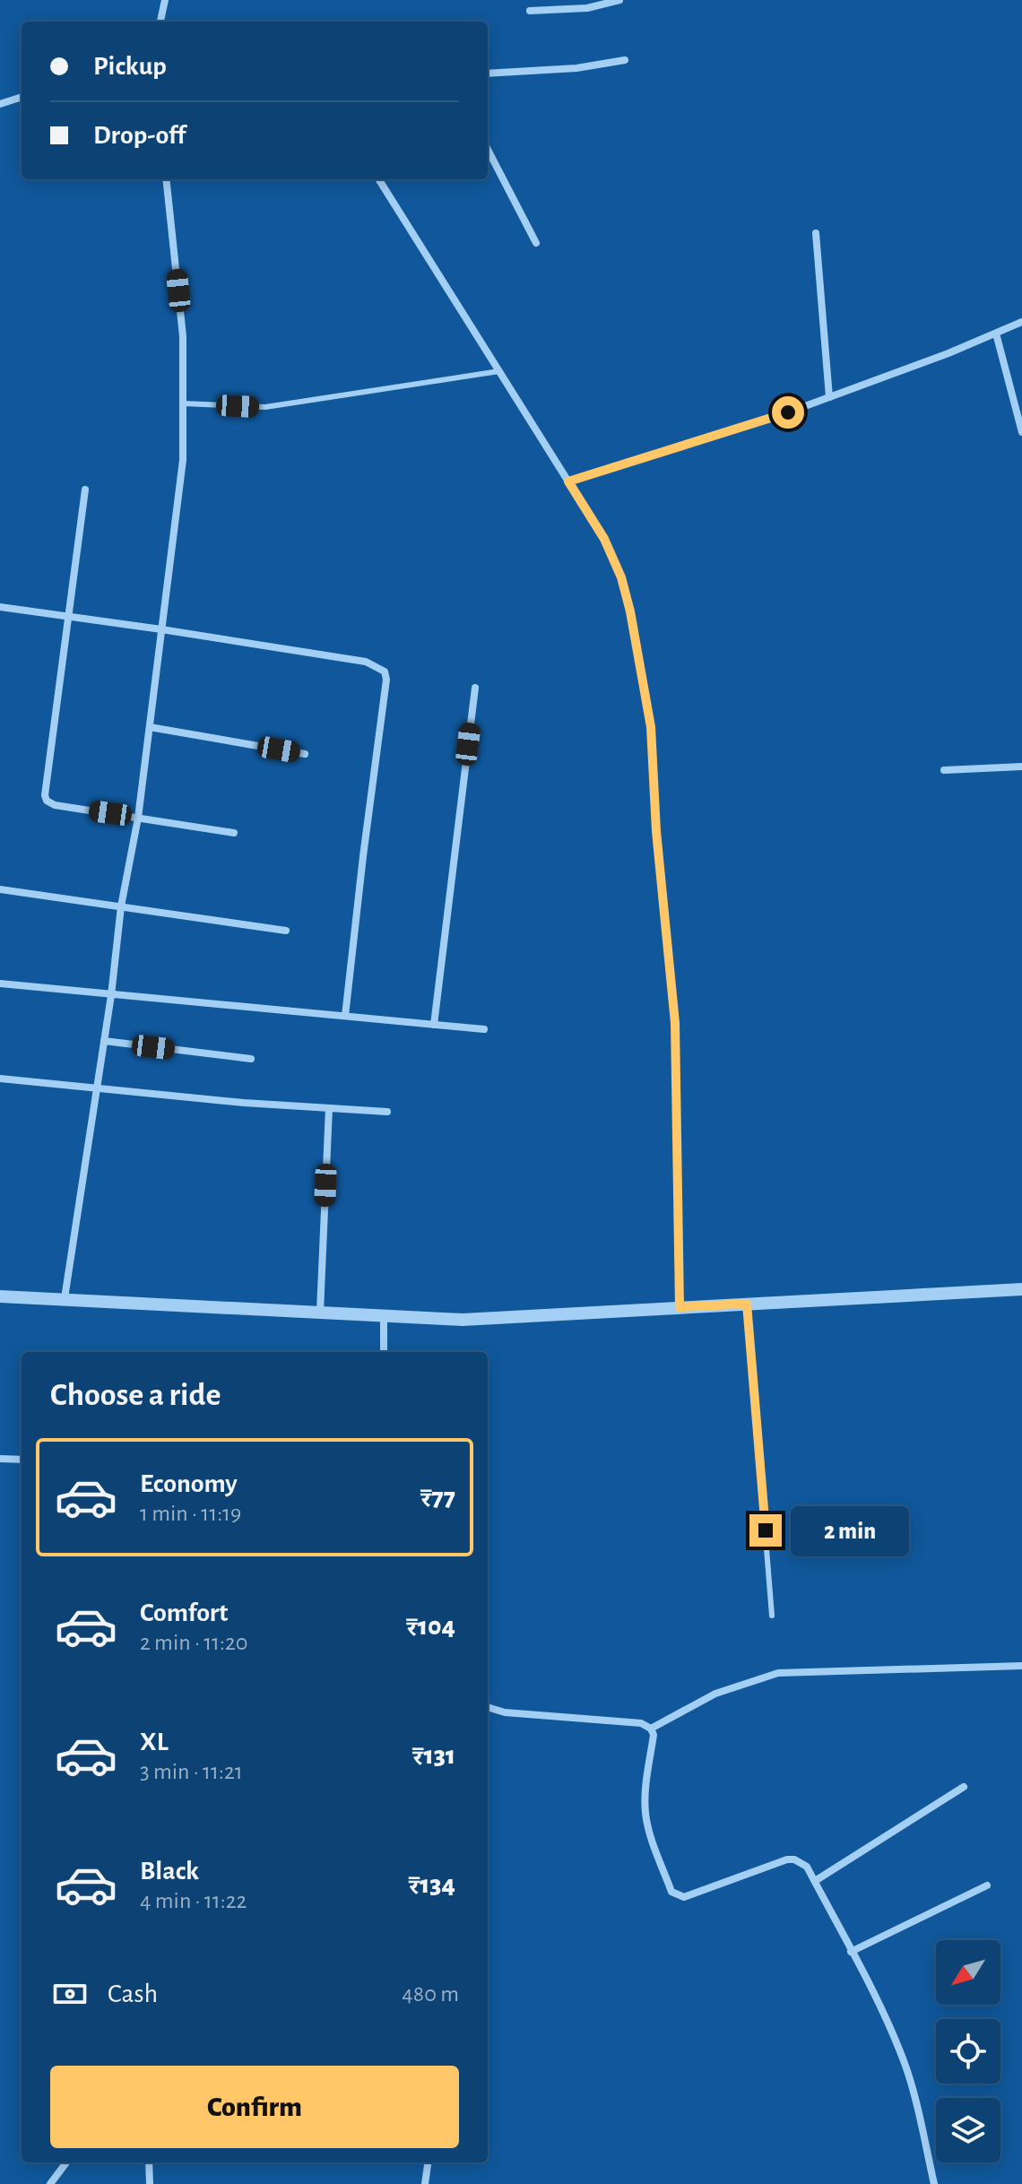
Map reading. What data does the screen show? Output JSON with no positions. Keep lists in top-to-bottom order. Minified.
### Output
{"north":"bottom left","page":{"banner":["Pickup","Drop-off"],"heading":"Choose a ride","list":[{"name":"Economy","note":"1 min · 11:19","value":"₹77"},{"name":"Comfort","note":"2 min · 11:20","value":"₹104"},{"name":"XL","note":"3 min · 11:21","value":"₹131"},{"name":"Black","note":"4 min · 11:22","value":"₹134"}],"bubble":"2 min","pay":["Cash","480 m"],"buttons":"Confirm"}}
